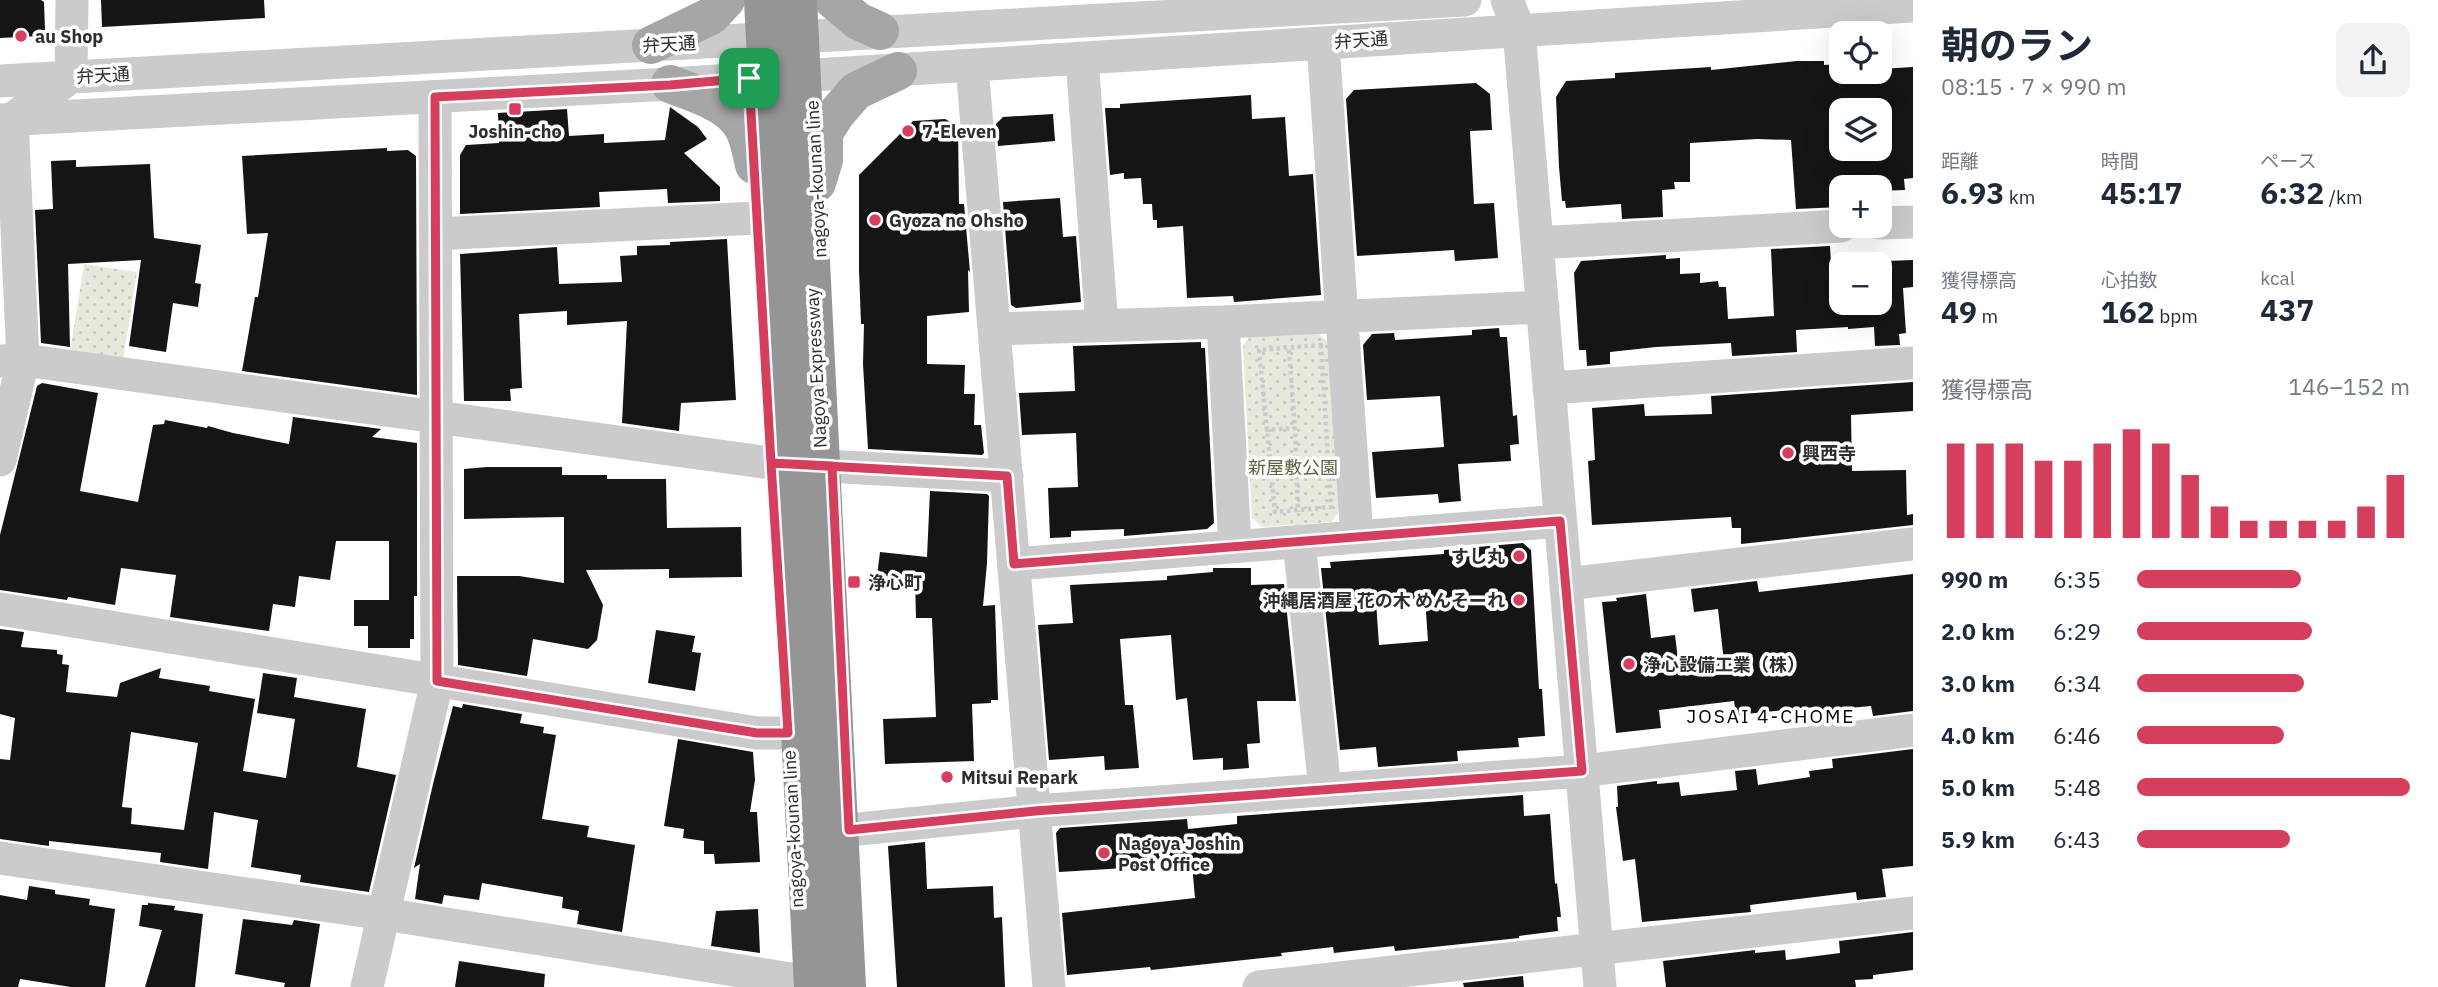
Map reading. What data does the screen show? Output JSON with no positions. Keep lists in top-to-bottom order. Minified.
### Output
{"streets":{"highway":["Nagoya Expressway"],"main road":["nagoya-kounan line"],"street":["弁天通"]},"crossings":[["弁天通","nagoya-kounan line"],["nagoya-kounan line","Nagoya Expressway"]],"districts":["JOSAI 4-CHOME"],"parks":["新屋敷公園"],"places":{"other":["au Shop","7-Eleven","Gyoza no Ohsho","興西寺","すし丸","沖縄居酒屋 花の木 めんそーれ","浄心設備工業（株）","Mitsui Repark","Nagoya Joshin Post Office"],"transit":["Joshin-cho","浄心町"]},"page":{"heading":["朝のラン","08:15 · 7 × 990 m"],"map_buttons":["+","−"],"stats":[["距離","6.93 km"],["時間","45:17"],["ペース","6:32 /km"],["獲得標高","49 m"],["心拍数","162 bpm"],["kcal","437"]],"chart":["獲得標高","146–152 m"],"list":[{"name":"990 m","note":"6:35"},{"name":"2.0 km","note":"6:29"},{"name":"3.0 km","note":"6:34"},{"name":"4.0 km","note":"6:46"},{"name":"5.0 km","note":"5:48"},{"name":"5.9 km","note":"6:43"}]}}
